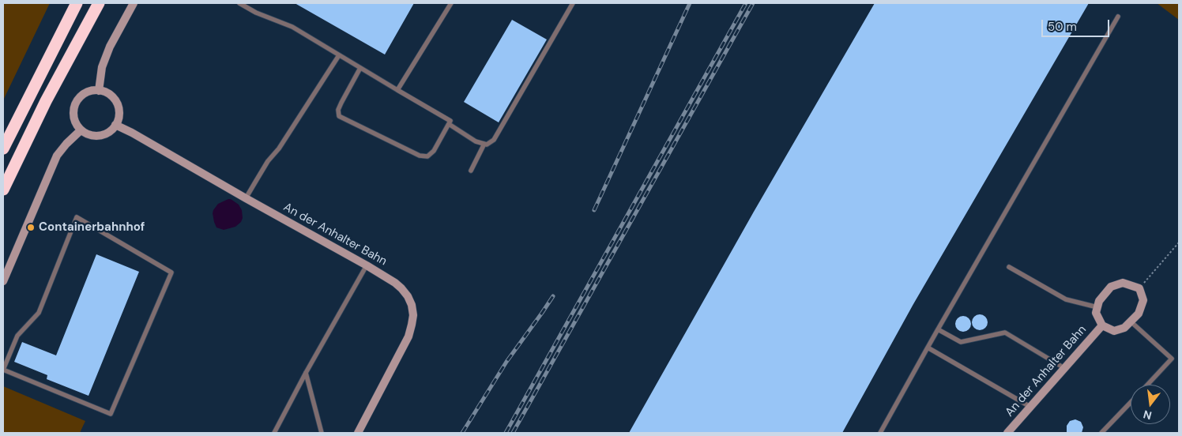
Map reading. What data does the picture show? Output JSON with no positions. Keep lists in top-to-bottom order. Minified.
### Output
{"streets":{"street":["An der Anhalter Bahn"]},"places":["Containerbahnhof"],"scale_bar":"50 m","north":"bottom"}
